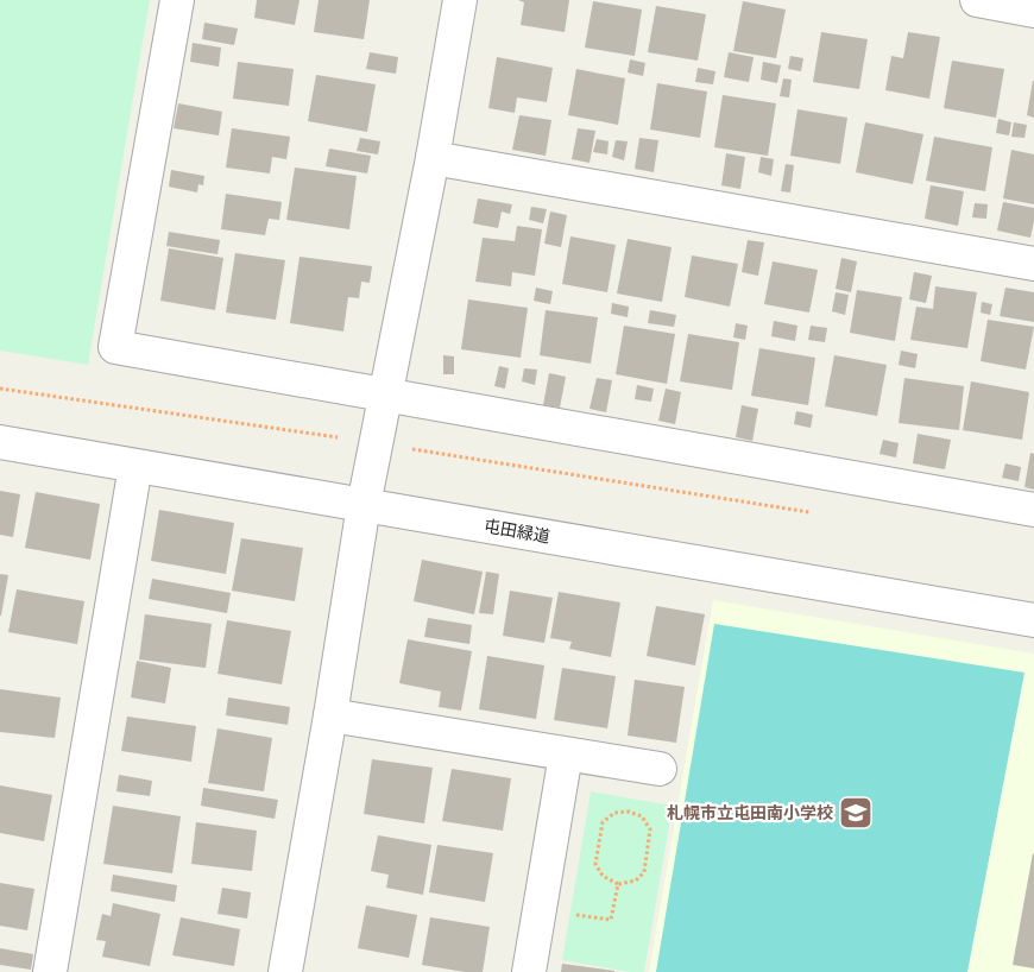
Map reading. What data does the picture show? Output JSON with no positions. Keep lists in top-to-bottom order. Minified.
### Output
{"streets":{"street":["屯田緑道"]},"places":{"school or university":["札幌市立屯田南小学校"]}}
